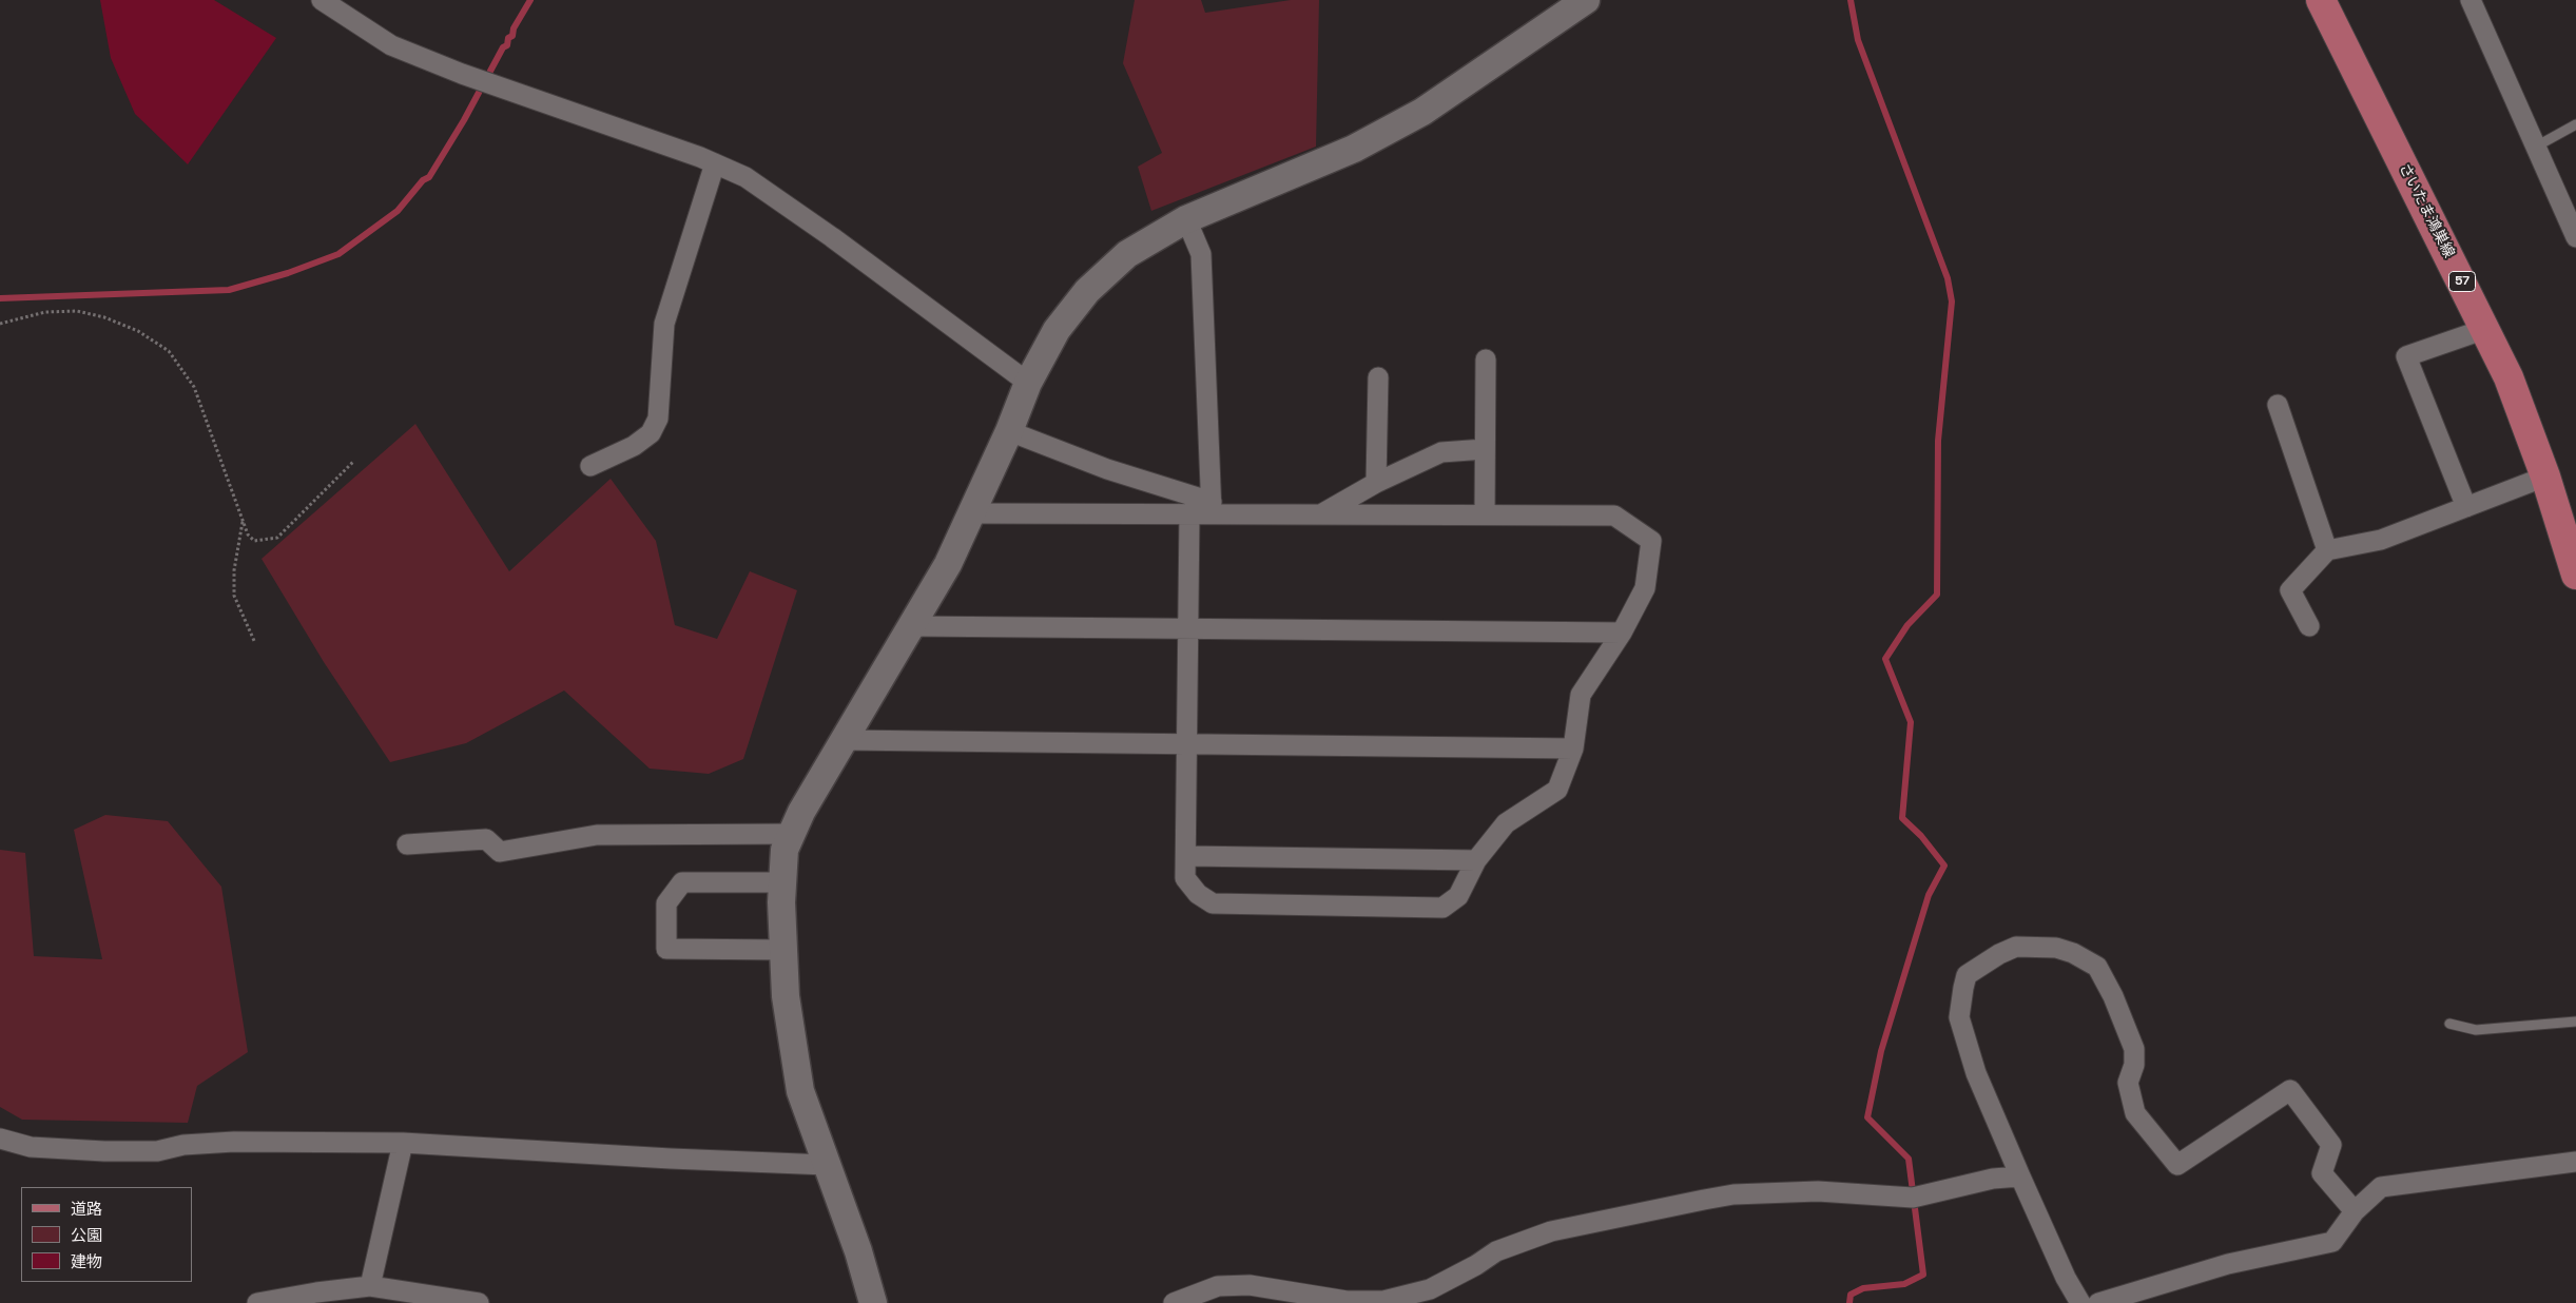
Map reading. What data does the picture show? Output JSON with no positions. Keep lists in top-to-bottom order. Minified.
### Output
{"streets":{"main road":["さいたま鴻巣線","57"]},"legend":["道路","公園","建物"]}
